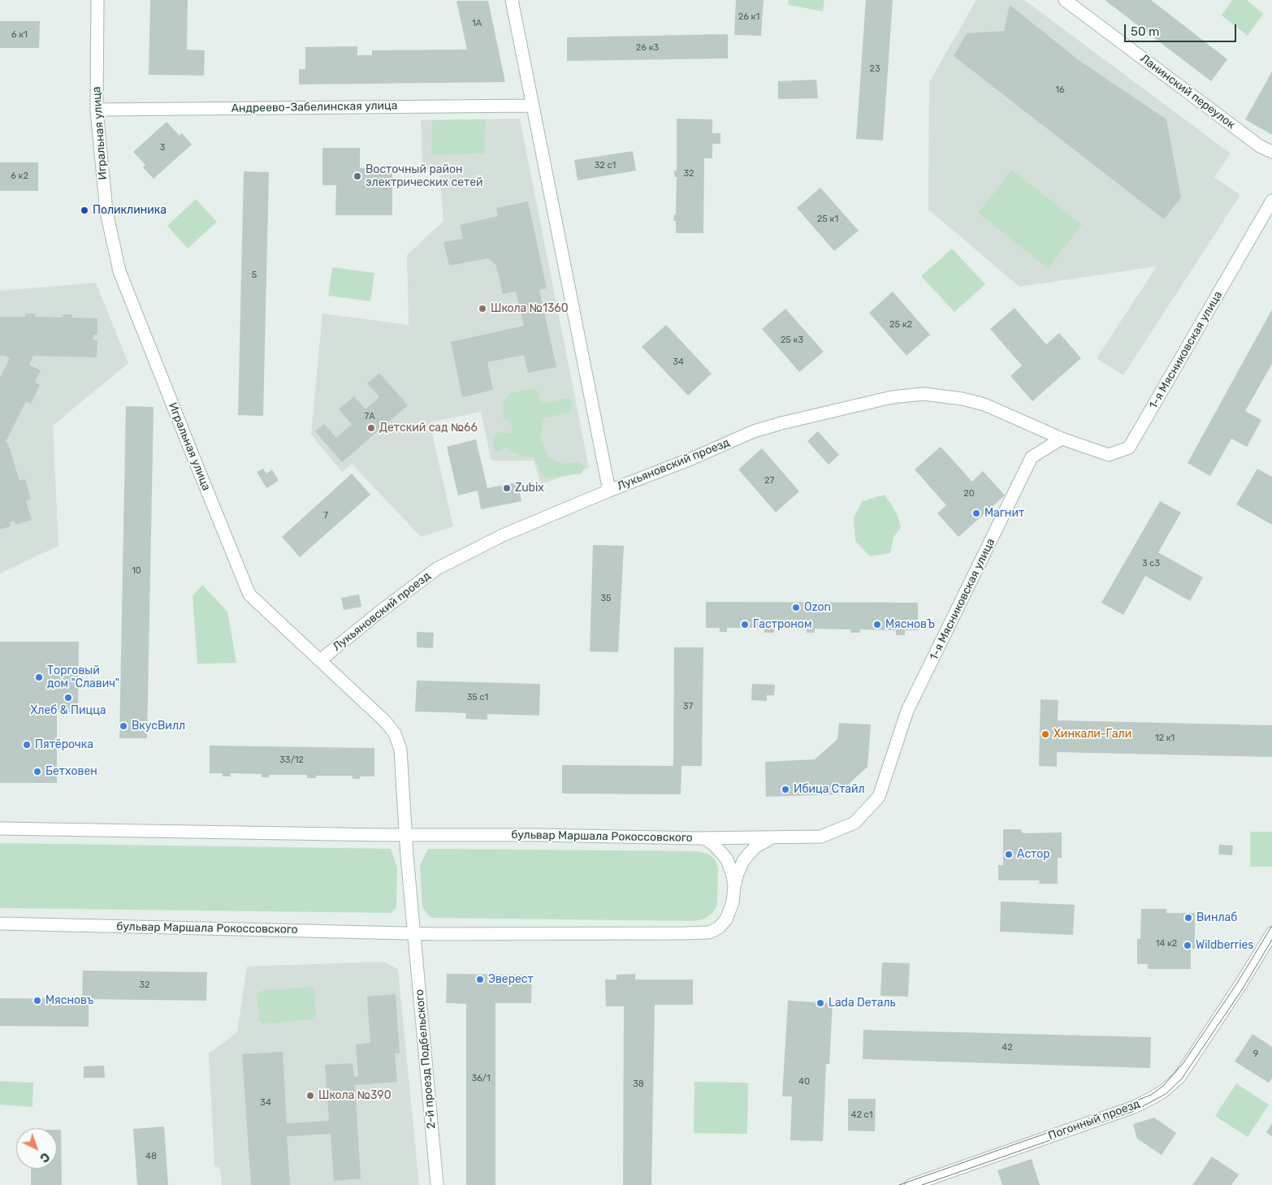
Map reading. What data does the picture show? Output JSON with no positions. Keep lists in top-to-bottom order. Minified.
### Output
{"streets":{"street":["Ланинский переулок","Андреево-Забелинская улица","Игральная улица","1-я Мясниковская улица","Лукьяновский проезд","бульвар Маршала Рокоссовского","2-й проезд Подбельского","Погонный проезд"]},"crossings":[["Андреево-Забелинская улица","Игральная улица"],["Игральная улица","Лукьяновский проезд"],["Игральная улица","бульвар Маршала Рокоссовского"],["1-я Мясниковская улица","Лукьяновский проезд"],["1-я Мясниковская улица","бульвар Маршала Рокоссовского"],["бульвар Маршала Рокоссовского","2-й проезд Подбельского"]],"places":["Восточный район электрических сетей","Поликлиника","Школа №1360","Детский сад №66","Zubix","Магнит","Ozon","Гастроном","МясновЪ","Торговый дом \"Славич\"","Хлеб & Пицца","ВкусВилл","Хинкали-Гали","Пятёрочка","Бетховен","Ибица Стайл","Астор","Винлаб","Wildberries","Эверест","Мясновъ","Lada Dеталь","Школа №390"],"house_numbers":["26 к1","1А","6 к1","26 к3","23","16","3","32 с1","32","6 к2","25 к1","5","25 к2","25 к3","34","7А","27","20","7","3 с3","10","35","35 с1","37","12 к1","33/12","14 к2","32","42","9","36/1","40","38","34","42 c1","48"],"scale_bar":"50 m","north":"bottom right"}
